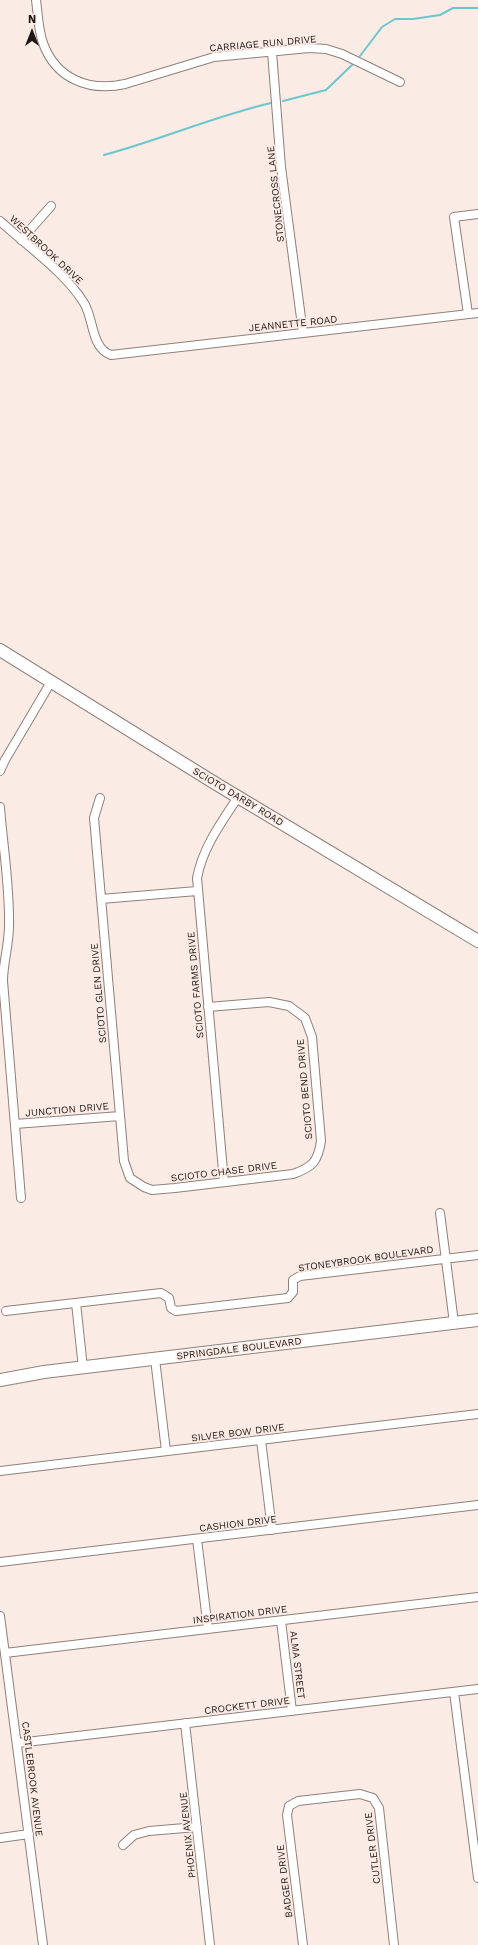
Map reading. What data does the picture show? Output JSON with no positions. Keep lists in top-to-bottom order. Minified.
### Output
{"streets":{"main road":["SCIOTO DARBY ROAD","SPRINGDALE BOULEVARD"],"street":["CARRIAGE RUN DRIVE","STONECROSS LANE","WESTBROOK DRIVE","JEANNETTE ROAD","SCIOTO FARMS DRIVE","SCIOTO GLEN DRIVE","SCIOTO BEND DRIVE","JUNCTION DRIVE","SCIOTO CHASE DRIVE","STONEYBROOK BOULEVARD","SILVER BOW DRIVE","CASHION DRIVE","INSPIRATION DRIVE","ALMA STREET","CROCKETT DRIVE","CASTLEBROOK AVENUE","PHOENIX AVENUE","CUTLER DRIVE","BADGER DRIVE"]},"crossings":[["CARRIAGE RUN DRIVE","STONECROSS LANE"],["STONECROSS LANE","JEANNETTE ROAD"],["WESTBROOK DRIVE","JEANNETTE ROAD"],["SCIOTO DARBY ROAD","SCIOTO FARMS DRIVE"],["SCIOTO FARMS DRIVE","SCIOTO BEND DRIVE"],["SCIOTO FARMS DRIVE","SCIOTO CHASE DRIVE"],["SCIOTO GLEN DRIVE","JUNCTION DRIVE"],["SCIOTO GLEN DRIVE","SCIOTO CHASE DRIVE"],["SCIOTO BEND DRIVE","SCIOTO CHASE DRIVE"],["STONEYBROOK BOULEVARD","SPRINGDALE BOULEVARD"],["INSPIRATION DRIVE","ALMA STREET"],["INSPIRATION DRIVE","CASTLEBROOK AVENUE"],["ALMA STREET","CROCKETT DRIVE"],["CROCKETT DRIVE","CASTLEBROOK AVENUE"],["CROCKETT DRIVE","PHOENIX AVENUE"],["CUTLER DRIVE","BADGER DRIVE"]],"north":"top"}
